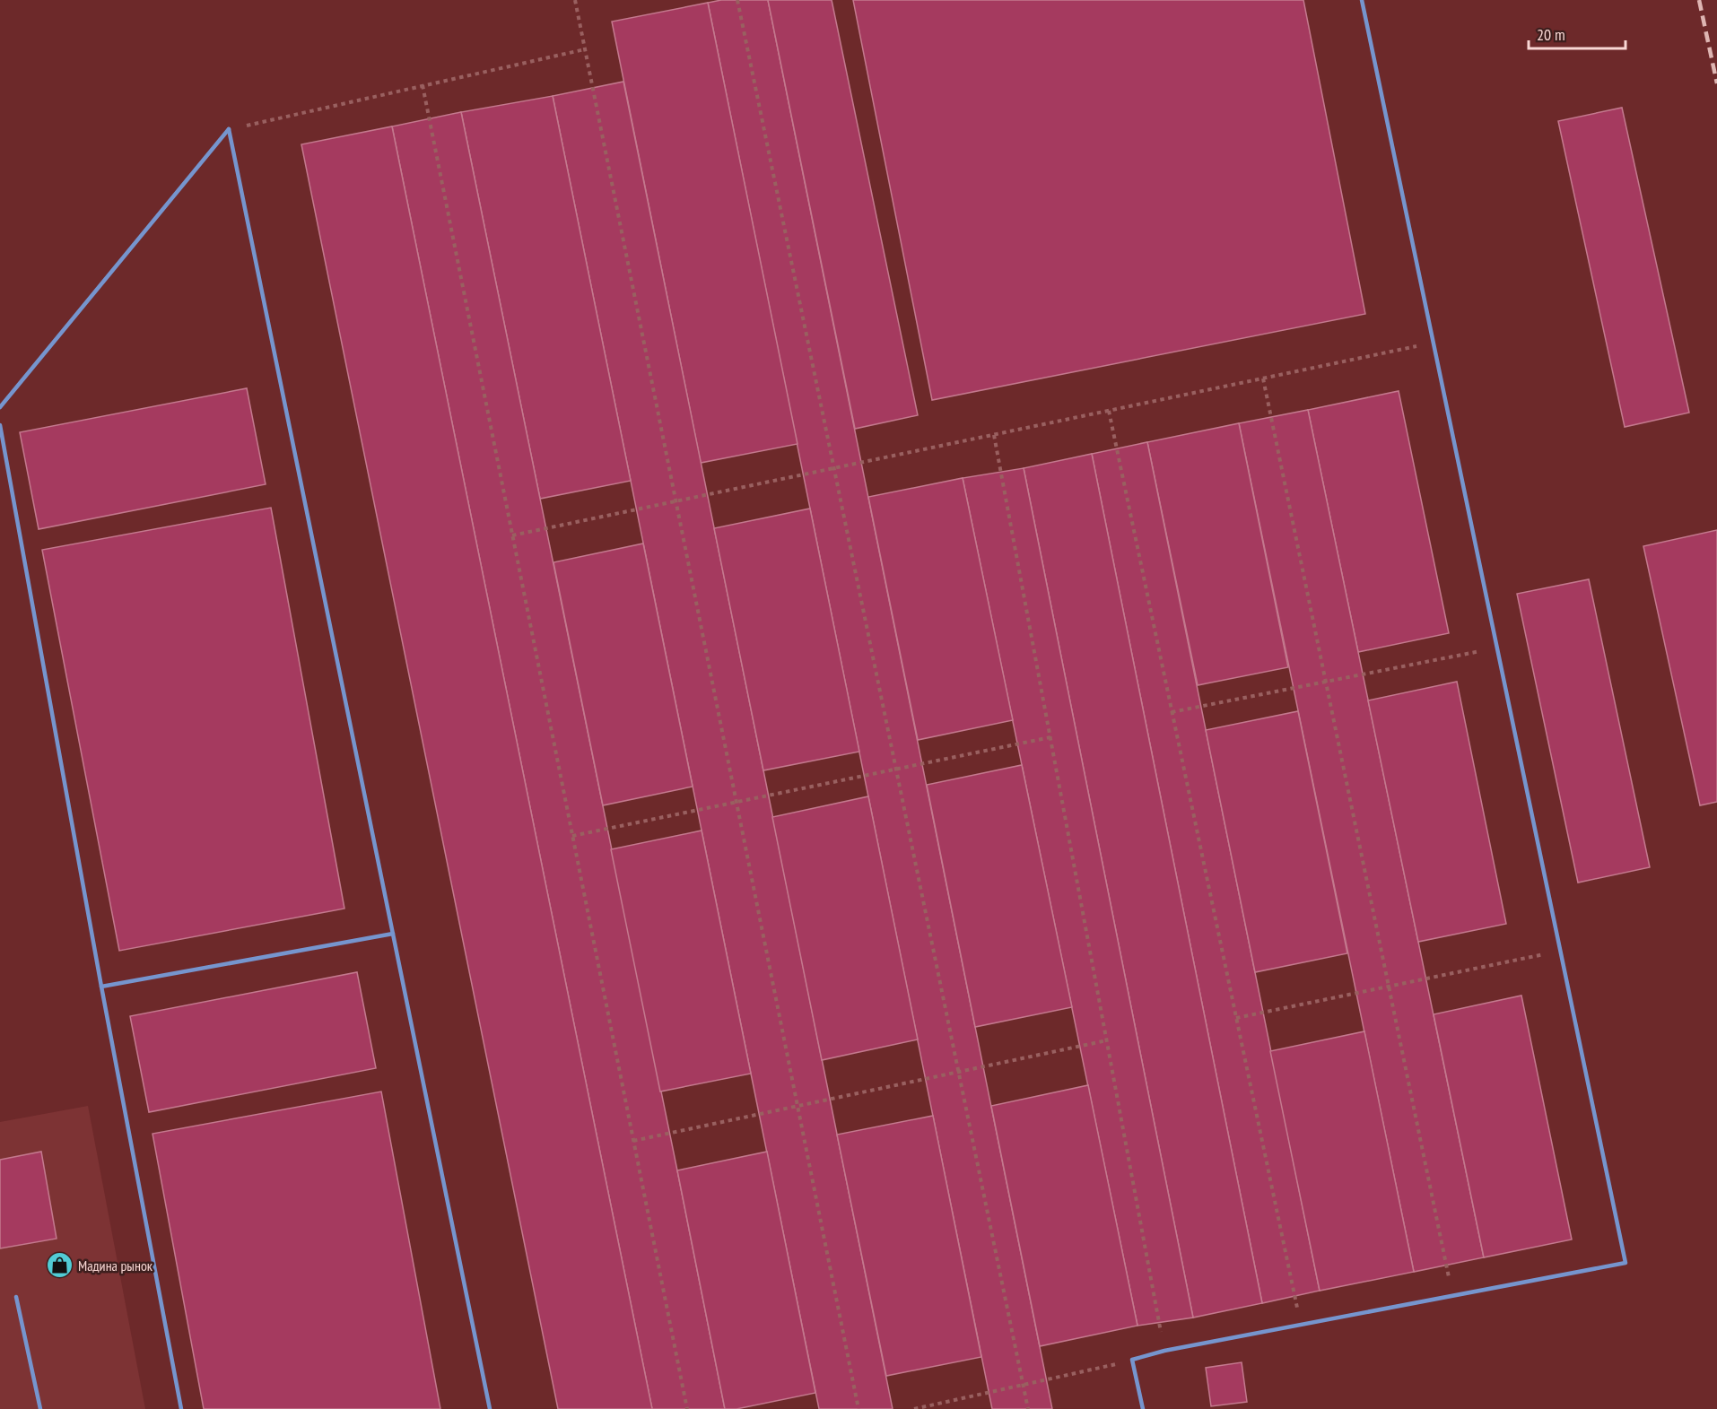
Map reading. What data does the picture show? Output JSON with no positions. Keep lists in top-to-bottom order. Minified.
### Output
{"places":{"shop":["Мадина рынок"]},"scale_bar":"20 m"}
